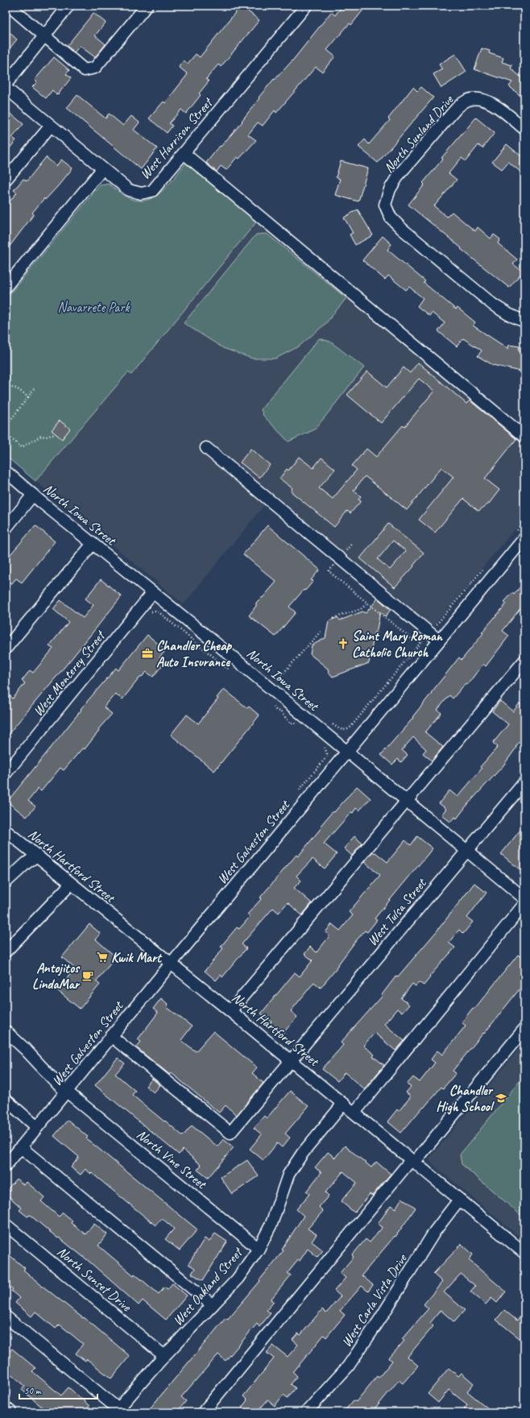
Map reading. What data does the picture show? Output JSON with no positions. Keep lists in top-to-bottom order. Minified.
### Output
{"streets":{"street":["North Sunland Drive","West Harrison Street","North Iowa Street","West Monterey Street","West Galveston Street","North Hartford Street","West Tulsa Street","North Vine Street","North Sunset Drive","West Oakland Street","West Carla Vista Drive"]},"crossings":[["North Iowa Street","West Monterey Street"],["North Iowa Street","West Galveston Street"],["North Iowa Street","West Tulsa Street"],["West Galveston Street","North Hartford Street"],["West Galveston Street","West Tulsa Street"],["West Galveston Street","North Vine Street"],["North Hartford Street","West Tulsa Street"],["North Hartford Street","West Oakland Street"],["North Hartford Street","West Carla Vista Drive"],["North Vine Street","West Oakland Street"],["North Sunset Drive","West Oakland Street"]],"parks":["Navarrete Park"],"places":{"church":["Saint Mary Roman Catholic Church"],"office":["Chandler Cheap Auto Insurance"],"supermarket":["Kwik Mart"],"cafe":["Antojitos LindaMar"],"school or university":["Chandler High School"]},"scale_bar":"50 m"}
